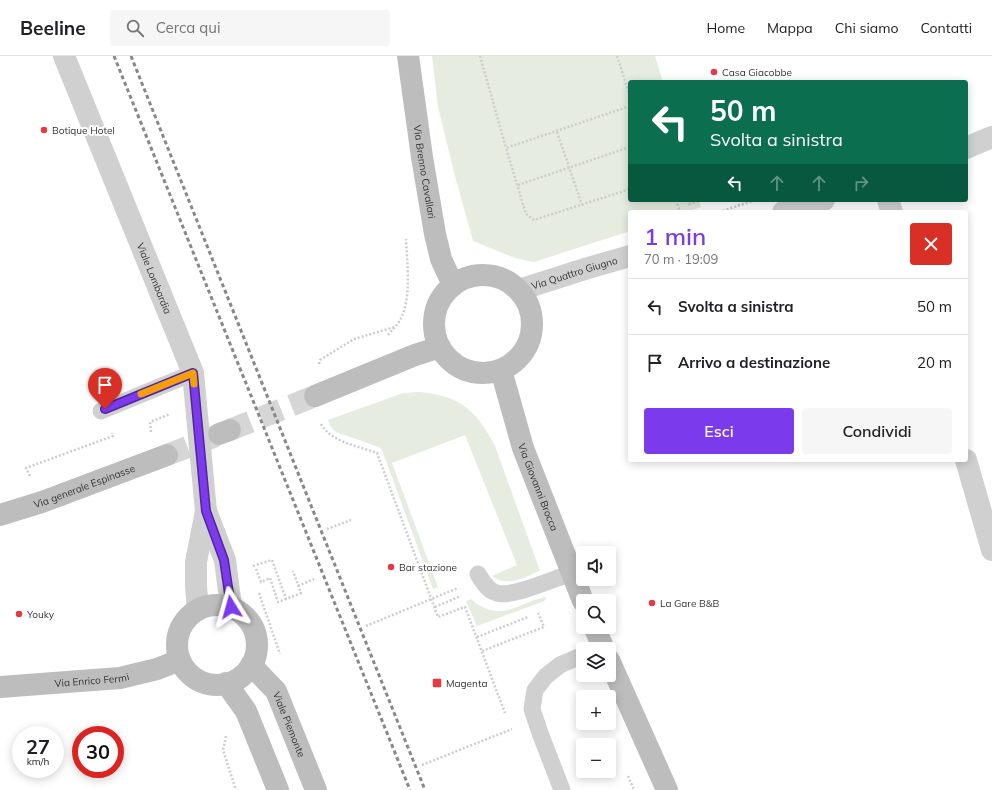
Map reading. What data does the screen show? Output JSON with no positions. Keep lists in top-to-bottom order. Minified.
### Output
{"streets":{"street":["Via Brenno Cavallari","Via Quattro Giugno","Viale Lombardia","Via generale Espinasse","Via Giovanni Brocca","Via Enrico Fermi","Viale Piemonte"]},"crossings":[["Via Brenno Cavallari","Via Quattro Giugno"],["Via Brenno Cavallari","Via Giovanni Brocca"],["Via Quattro Giugno","Via Giovanni Brocca"],["Viale Lombardia","Via Enrico Fermi"],["Viale Lombardia","Viale Piemonte"],["Via Enrico Fermi","Viale Piemonte"]],"places":{"other":["Casa Giacobbe","Botique Hotel","Bar stazione","La Gare B&B","Youky"],"transit":["Magenta"]},"page":{"header":"Beeline","search":"Cerca qui","nav":["Home","Mappa","Chi siamo","Contatti"],"turn":["50 m","Svolta a sinistra"],"heading":["1 min","70 m · 19:09"],"list":[{"name":"Svolta a sinistra","value":"50 m"},{"name":"Arrivo a destinazione","value":"20 m"}],"buttons":["Esci","Condividi"],"map_buttons":["+","−"],"speed":"27 km/h","limit":"30"}}
